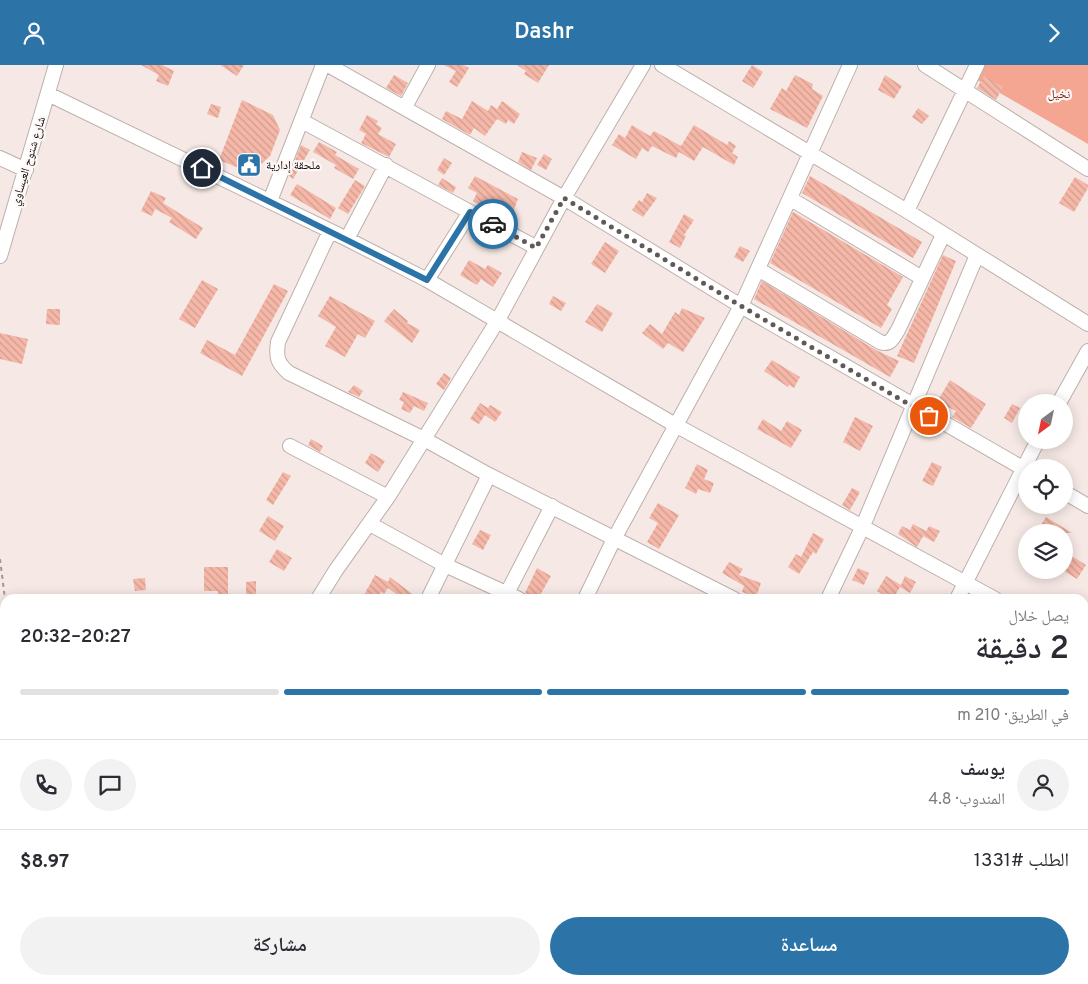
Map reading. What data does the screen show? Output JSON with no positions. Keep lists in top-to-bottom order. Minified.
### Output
{"streets":{"street":["شارع شتوح العيساوي"]},"parks":["نخيل"],"places":{"public building":["ملحقة إدارية"]},"north":"bottom left","page":{"header":"Dashr","heading":["2 دقيقة","يصل خلال","20:27–20:32"],"panel":["يوسف","المندوب · 4.8","الطلب #1331","$8.97"],"bar":"في الطريق · 210 m","buttons":["مساعدة","مشاركة"]}}
